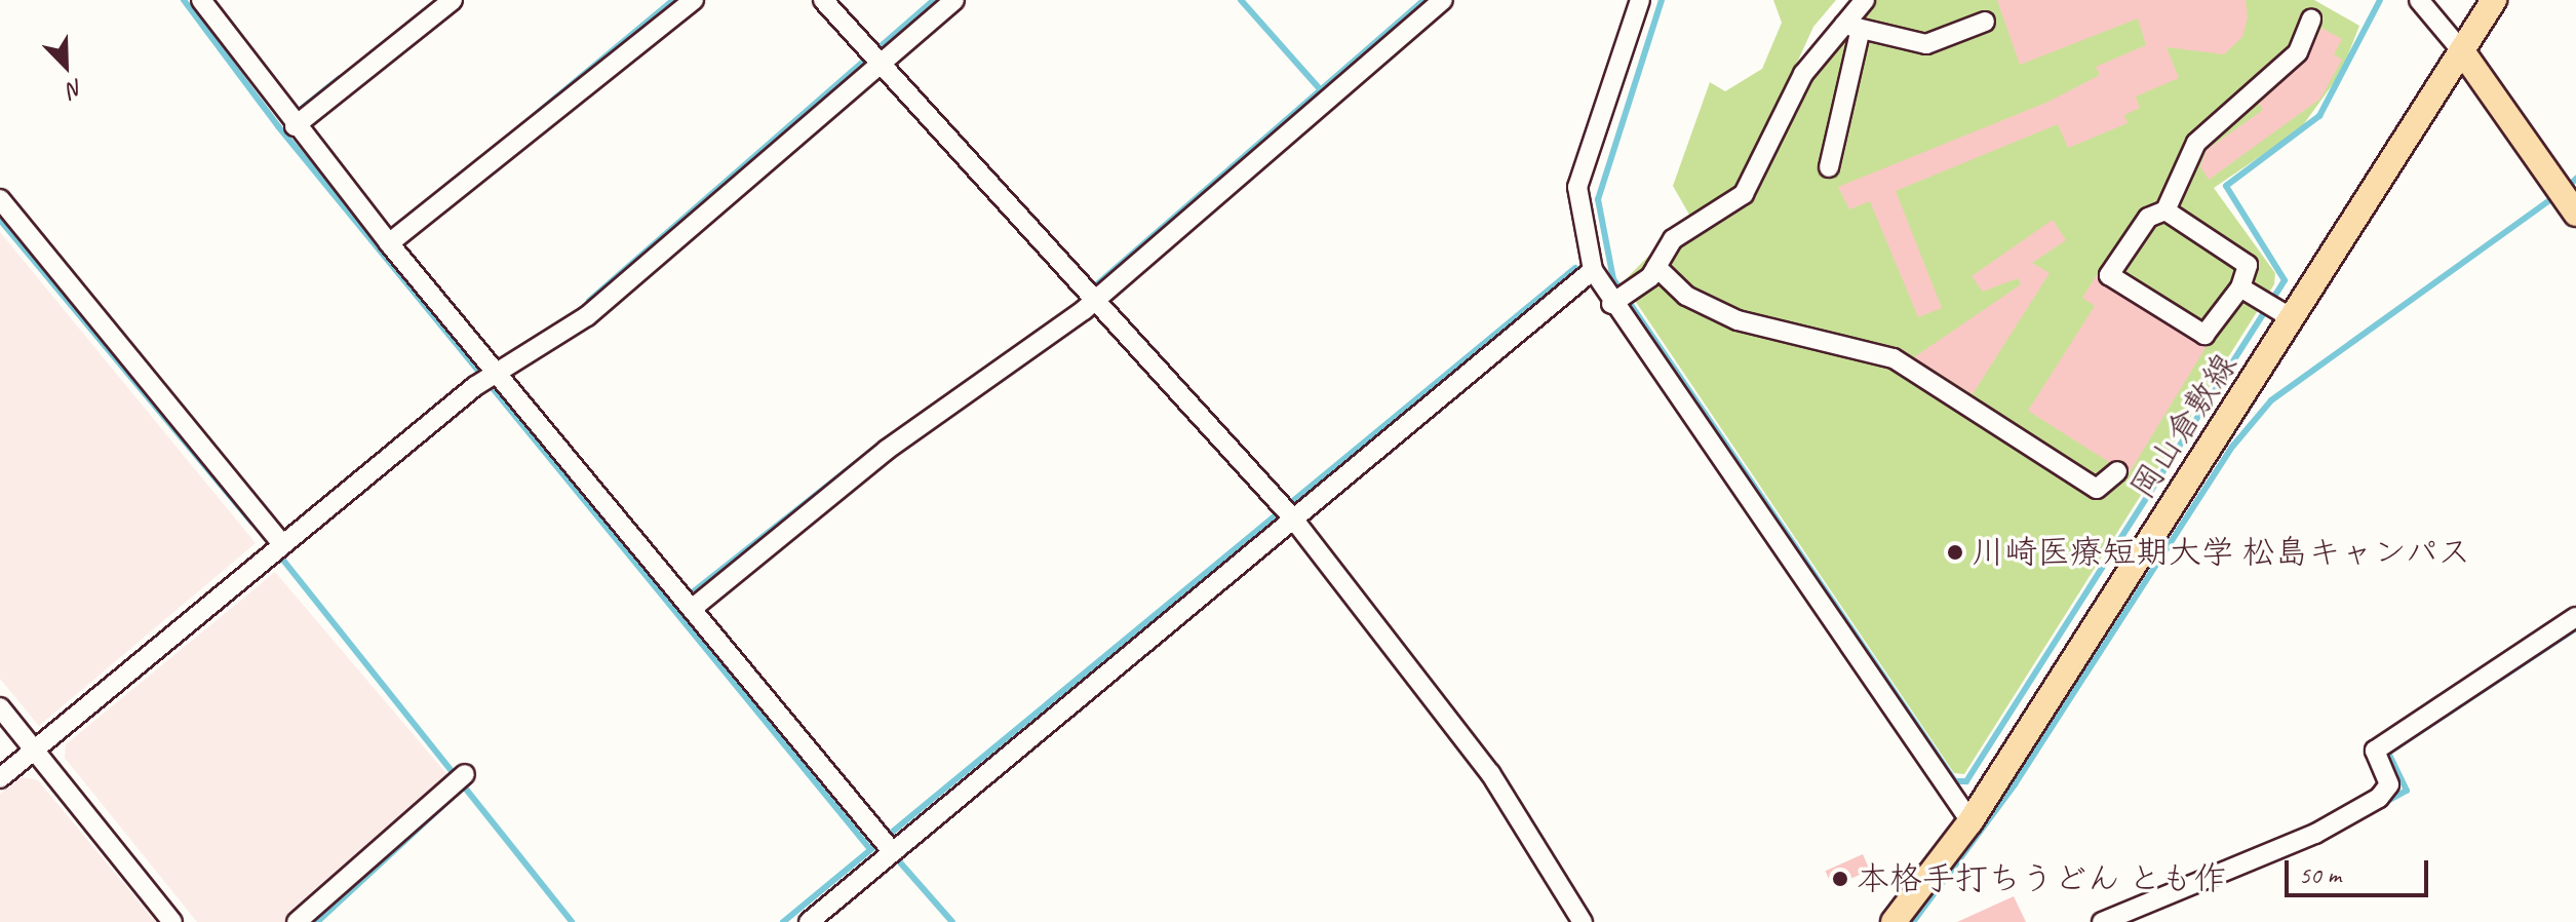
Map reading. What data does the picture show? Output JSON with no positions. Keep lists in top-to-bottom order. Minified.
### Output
{"streets":{"main road":["岡山倉敷線"]},"places":["川崎医療短期大学 松島キャンパス","本格手打ちうどん とも作"],"scale_bar":"50 m","north":"bottom right"}
